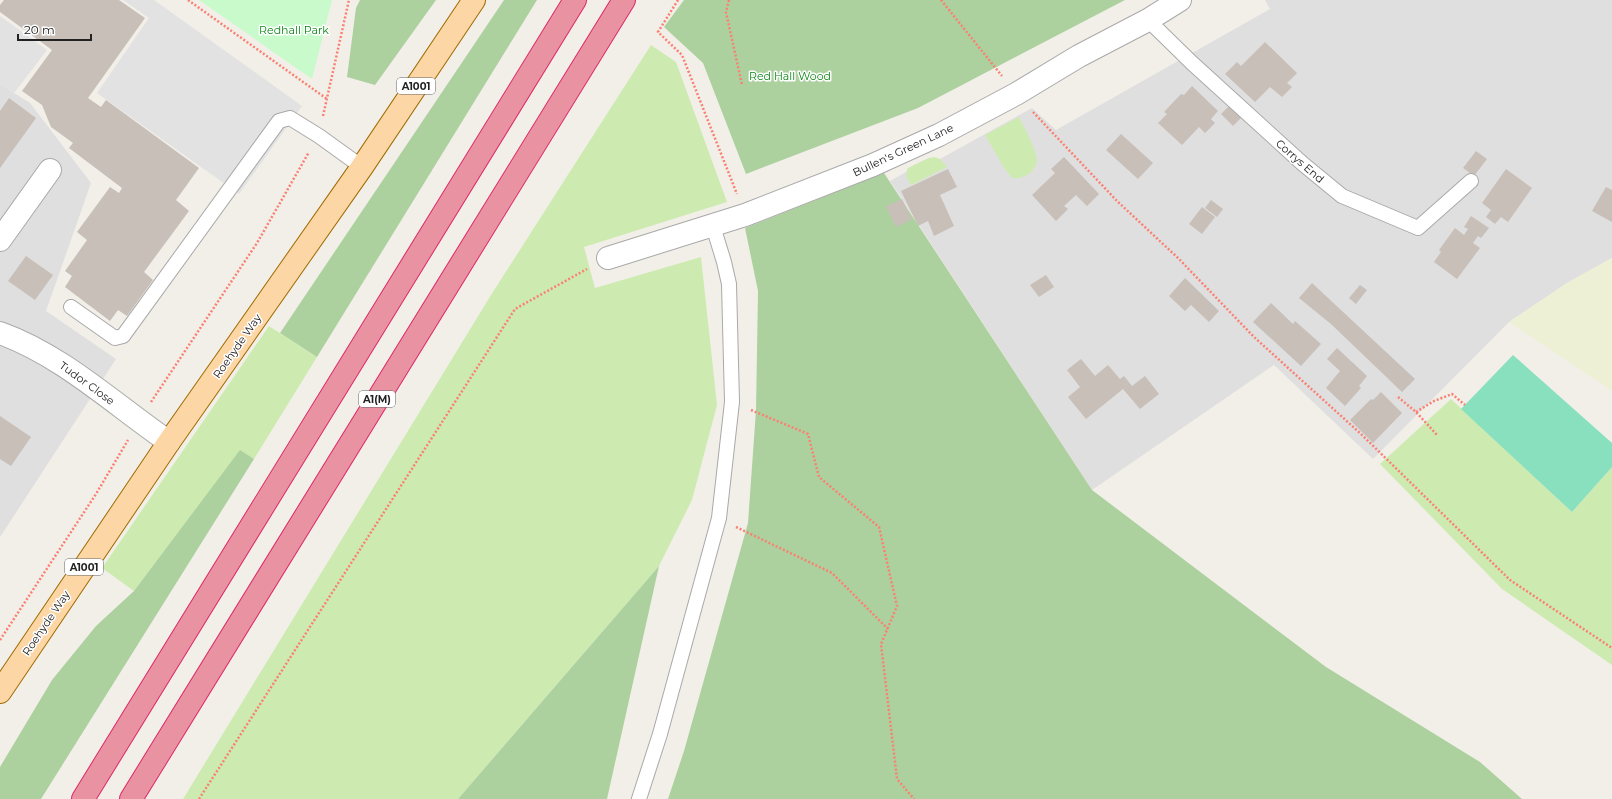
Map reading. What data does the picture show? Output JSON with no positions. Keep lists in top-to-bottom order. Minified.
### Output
{"streets":{"highway":["A1(M)"],"main road":["A1001","Roehyde Way"],"street":["Bullen's Green Lane","Tudor Close"],"lane":["Corrys End"]},"crossings":[["Bullen's Green Lane","Corrys End"],["Roehyde Way","Tudor Close"]],"parks":["Redhall Park","Red Hall Wood"],"scale_bar":"20 m"}
